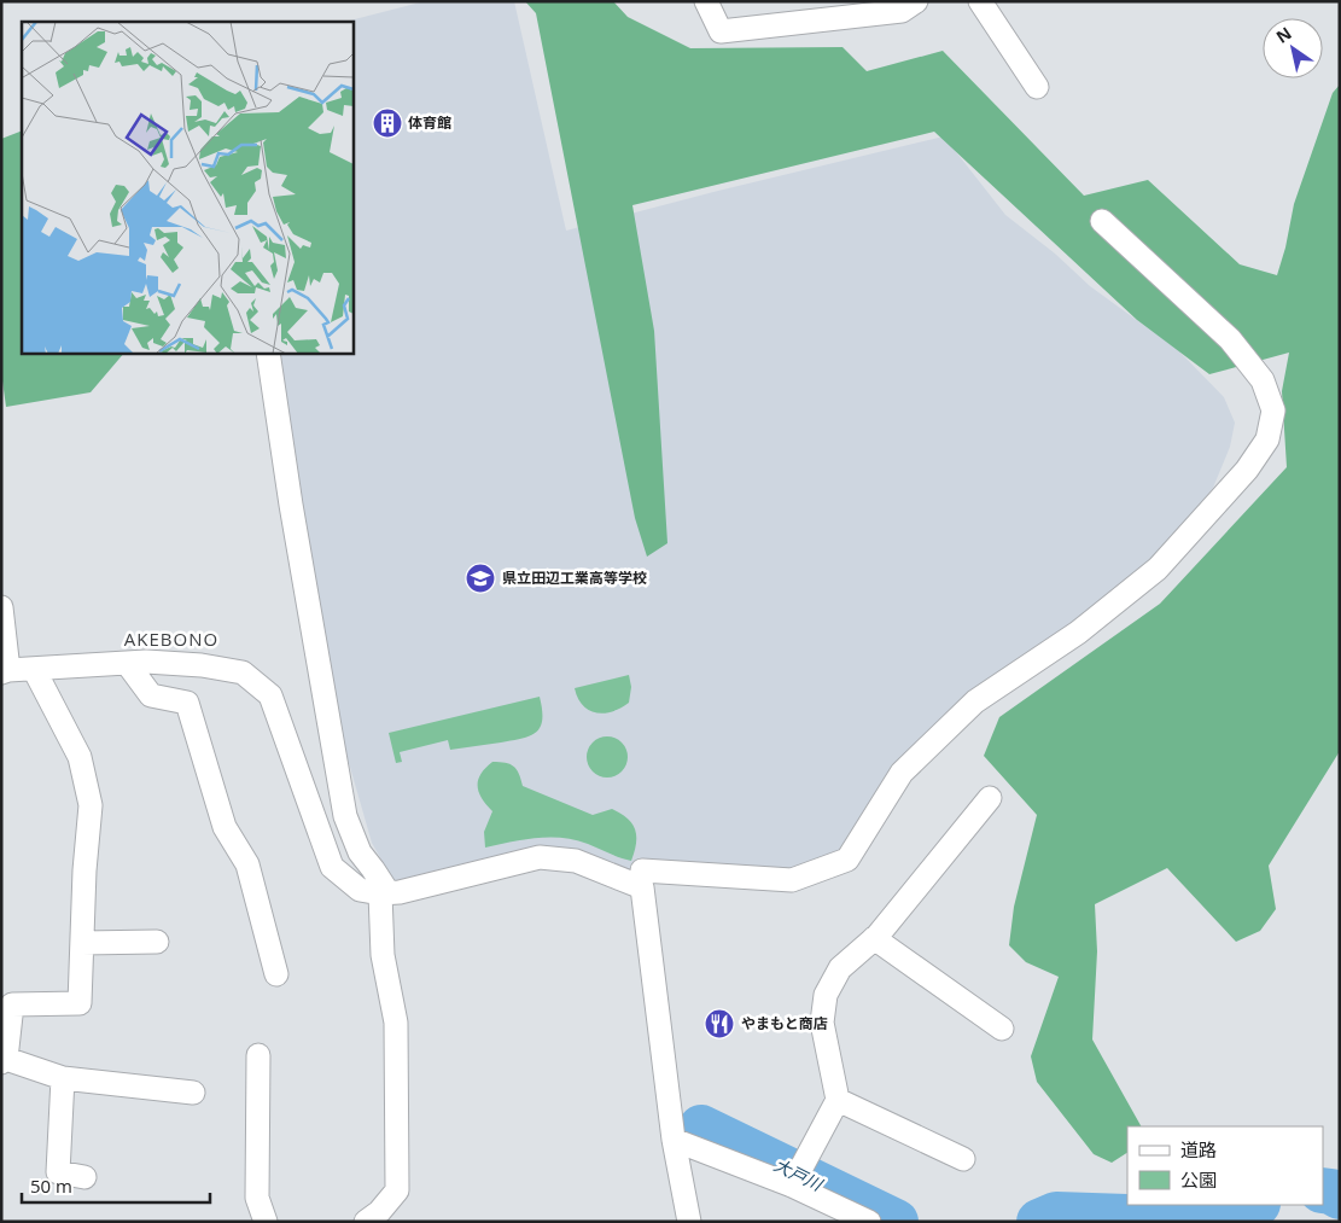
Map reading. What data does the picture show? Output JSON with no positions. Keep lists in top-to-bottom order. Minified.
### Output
{"districts":["AKEBONO"],"water":["大戸川"],"places":{"building":["体育館"],"school or university":["県立田辺工業高等学校"],"restaurant":["やまもと商店"]},"legend":["道路","公園"],"scale_bar":"50 m","north":"top left"}
